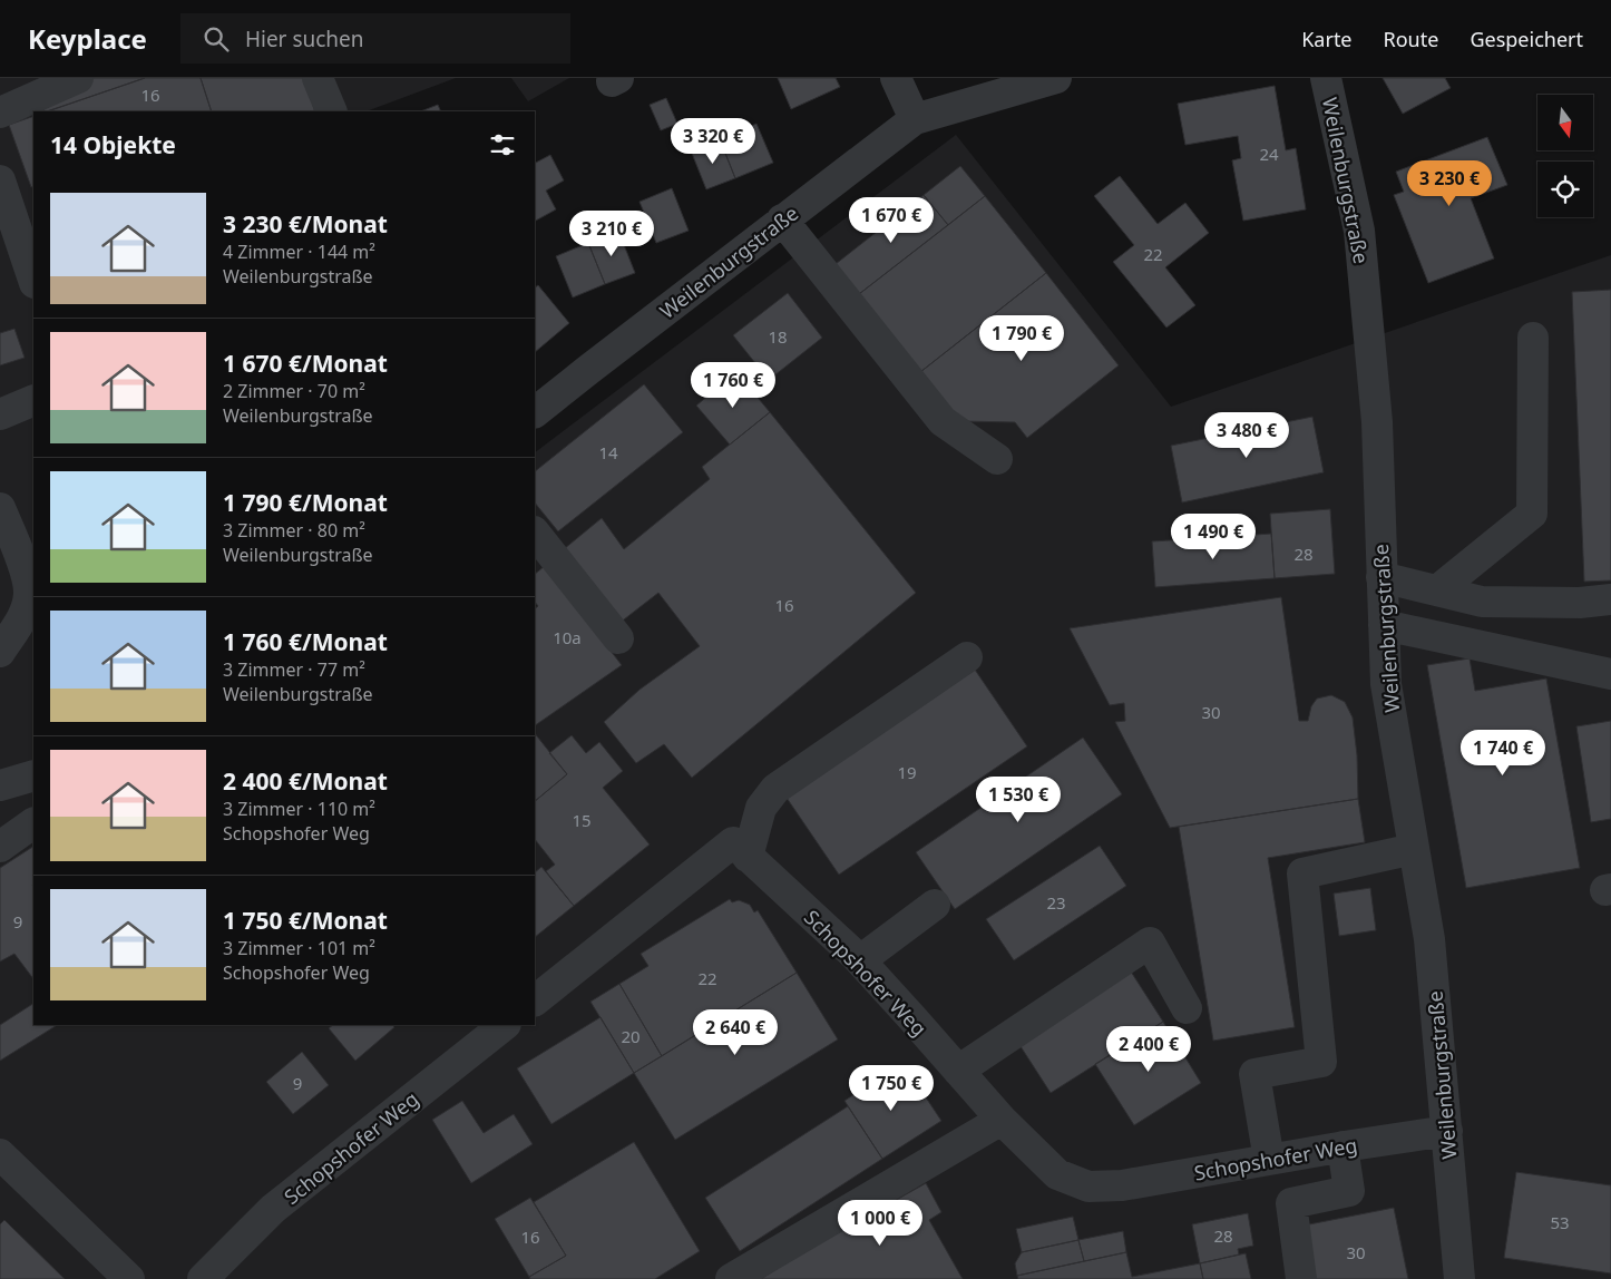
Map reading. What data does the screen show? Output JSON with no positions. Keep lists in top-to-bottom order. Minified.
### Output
{"streets":{"street":["Weilenburgstraße","Schopshofer Weg"]},"crossings":[["Weilenburgstraße","Schopshofer Weg"]],"house_numbers":["16","24","22","18","14","28","16","10a","30","19","15","23","9","22","20","9","53","28","16","30"],"north":"bottom","page":{"header":"Keyplace","search":"Hier suchen","nav":["Karte","Route","Gespeichert"],"heading":"14 Objekte","price":["3 320 €","3 230 €","1 670 €","3 210 €","1 790 €","1 760 €","3 480 €","1 490 €","1 740 €","1 530 €","2 640 €","2 400 €","1 750 €","1 000 €"],"list":[{"name":"3 230 €/Monat","note":"4 Zimmer · 144 m² · Weilenburgstraße"},{"name":"1 670 €/Monat","note":"2 Zimmer · 70 m² · Weilenburgstraße"},{"name":"1 790 €/Monat","note":"3 Zimmer · 80 m² · Weilenburgstraße"},{"name":"1 760 €/Monat","note":"3 Zimmer · 77 m² · Weilenburgstraße"},{"name":"2 400 €/Monat","note":"3 Zimmer · 110 m² · Schopshofer Weg"},{"name":"1 750 €/Monat","note":"3 Zimmer · 101 m² · Schopshofer Weg"}]}}
